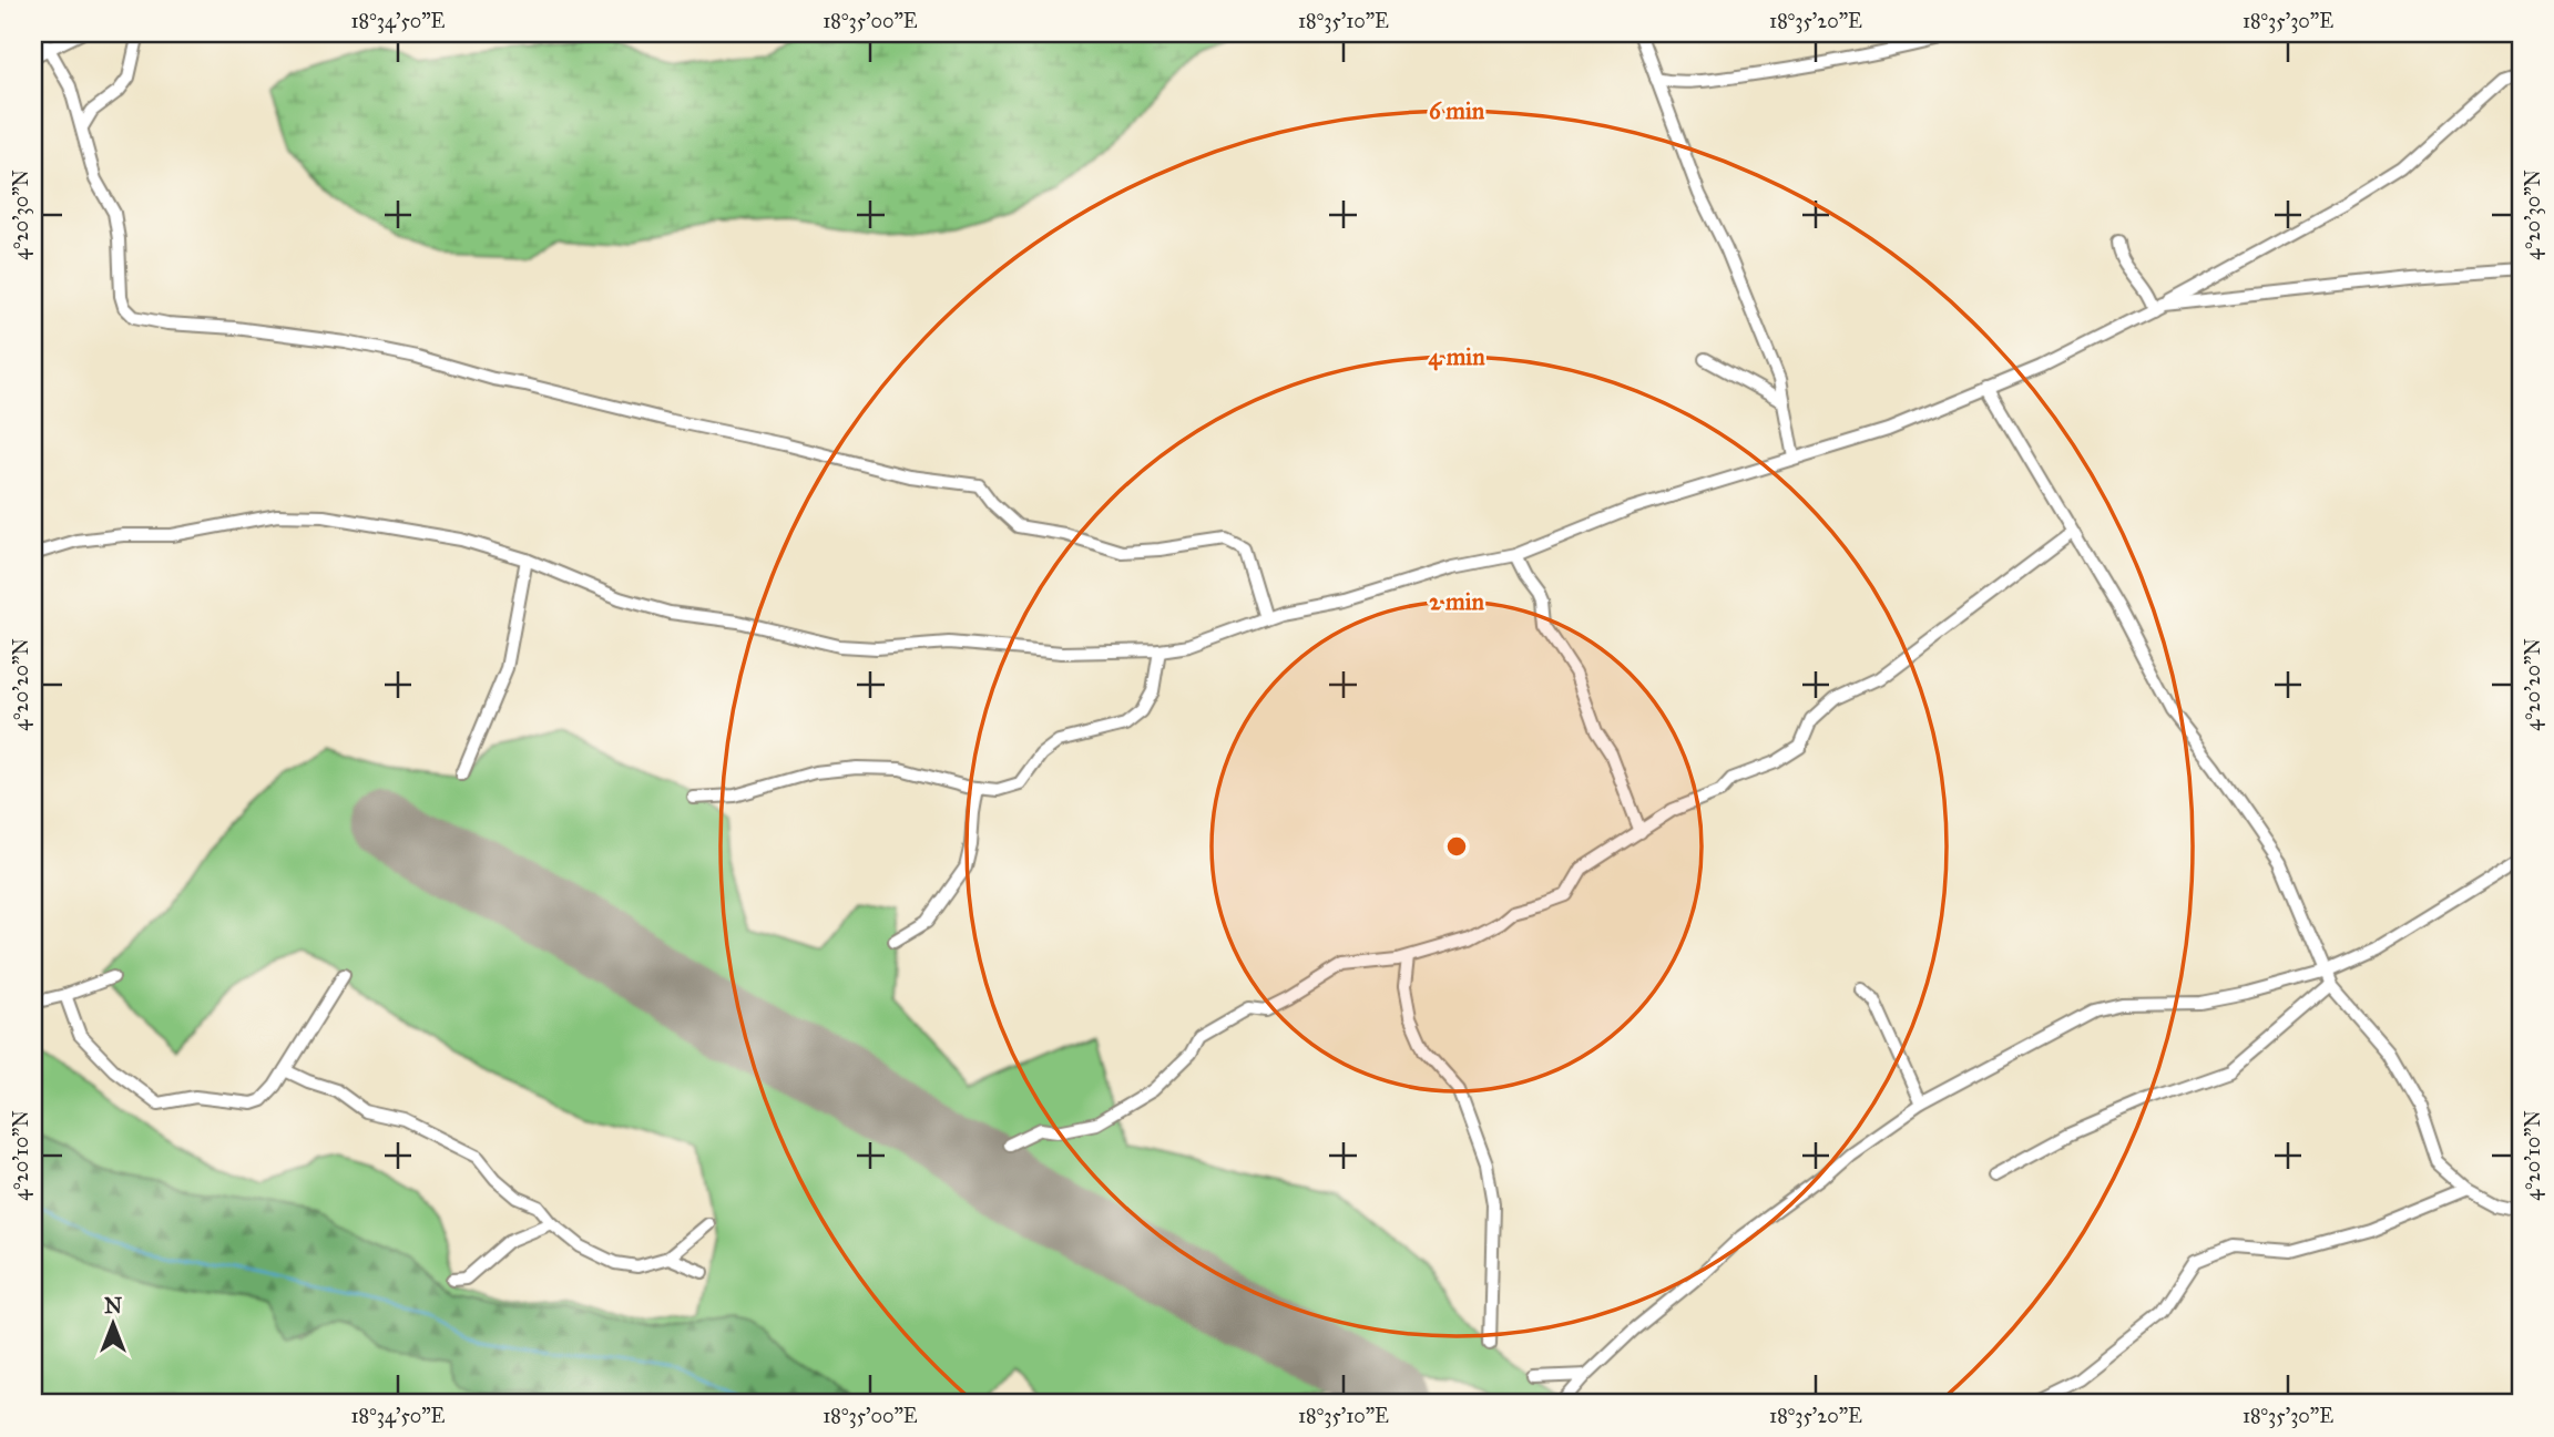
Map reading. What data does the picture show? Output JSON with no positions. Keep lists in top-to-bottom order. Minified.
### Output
{"north":"top","coordinates":["18°34'50\"E","18°35'00\"E","18°35'10\"E","18°35'20\"E","18°35'30\"E","4°20'30\"N","4°20'20\"N","4°20'10\"N"],"rings":["6 min","4 min","2 min"]}
